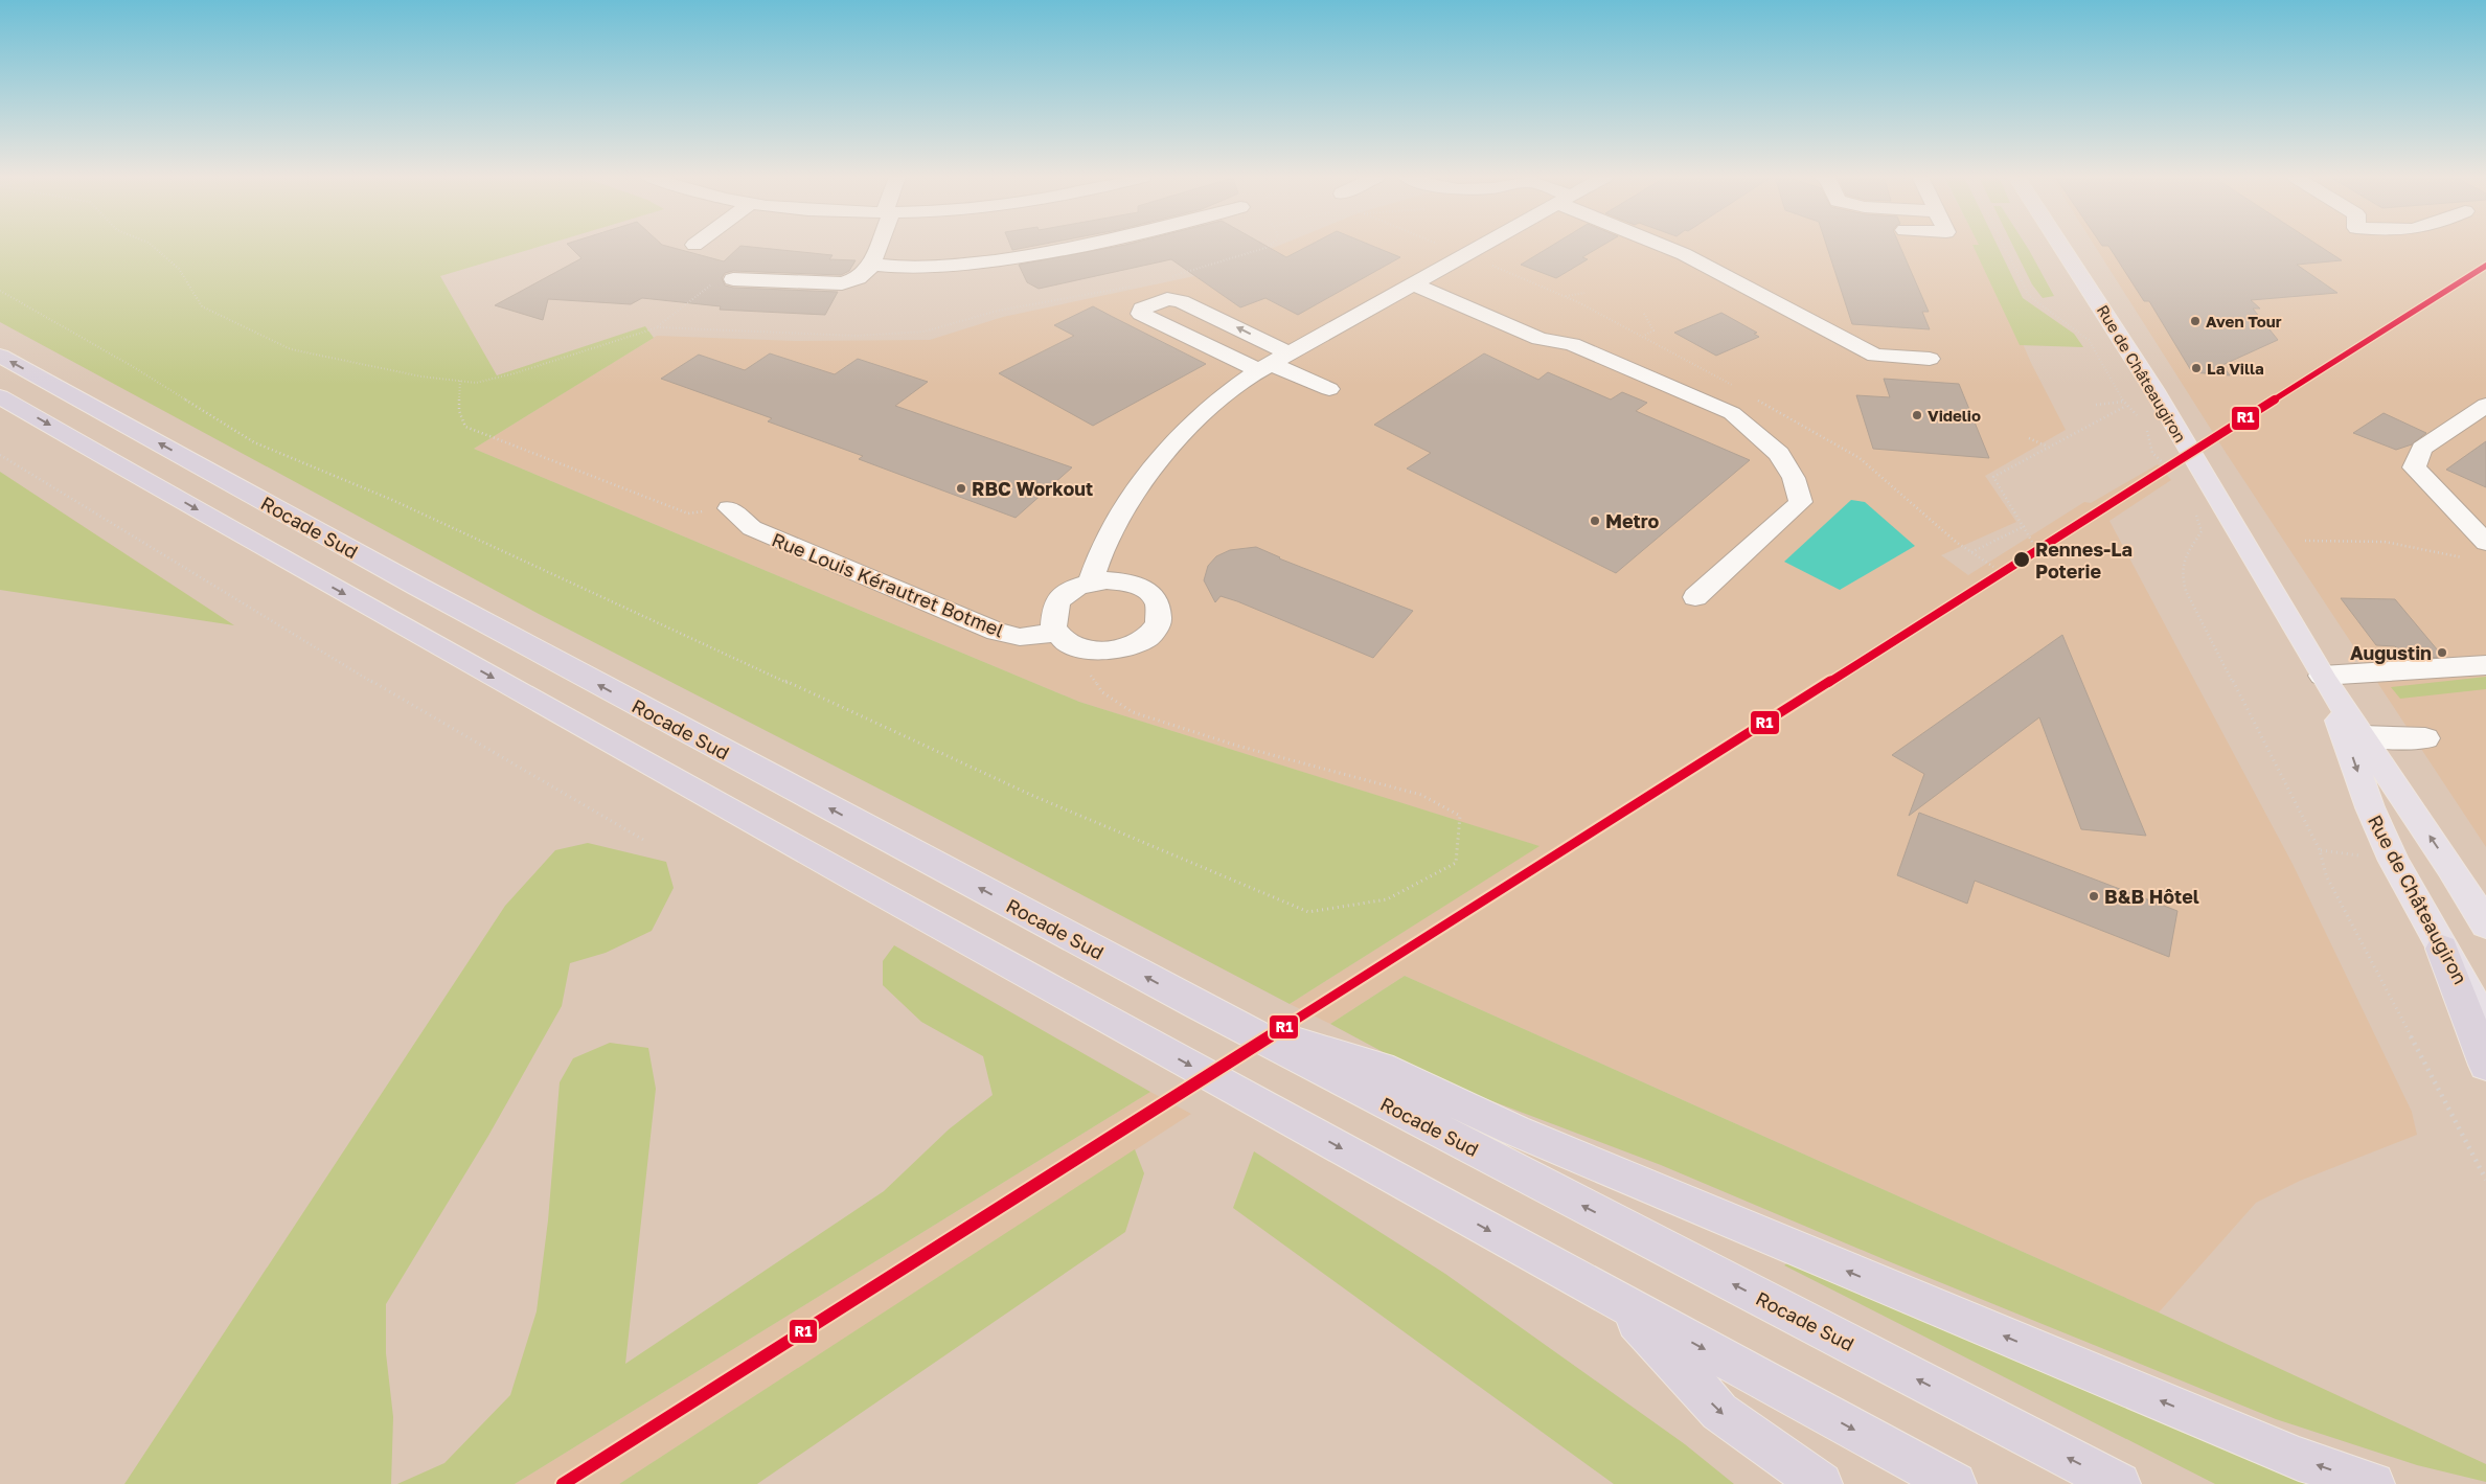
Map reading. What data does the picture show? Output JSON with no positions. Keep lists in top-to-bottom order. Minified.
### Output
{"streets":{"highway":["Rocade Sud"],"main road":["Rue de Châteaugiron"],"street":["Rue Louis Kérautret Botmel"]},"places":["Aven Tour","La Villa","Videlio","RBC Workout","Metro","Rennes-La Poterie","Augustin","B&B Hôtel"],"lines":["transit line R1"]}
